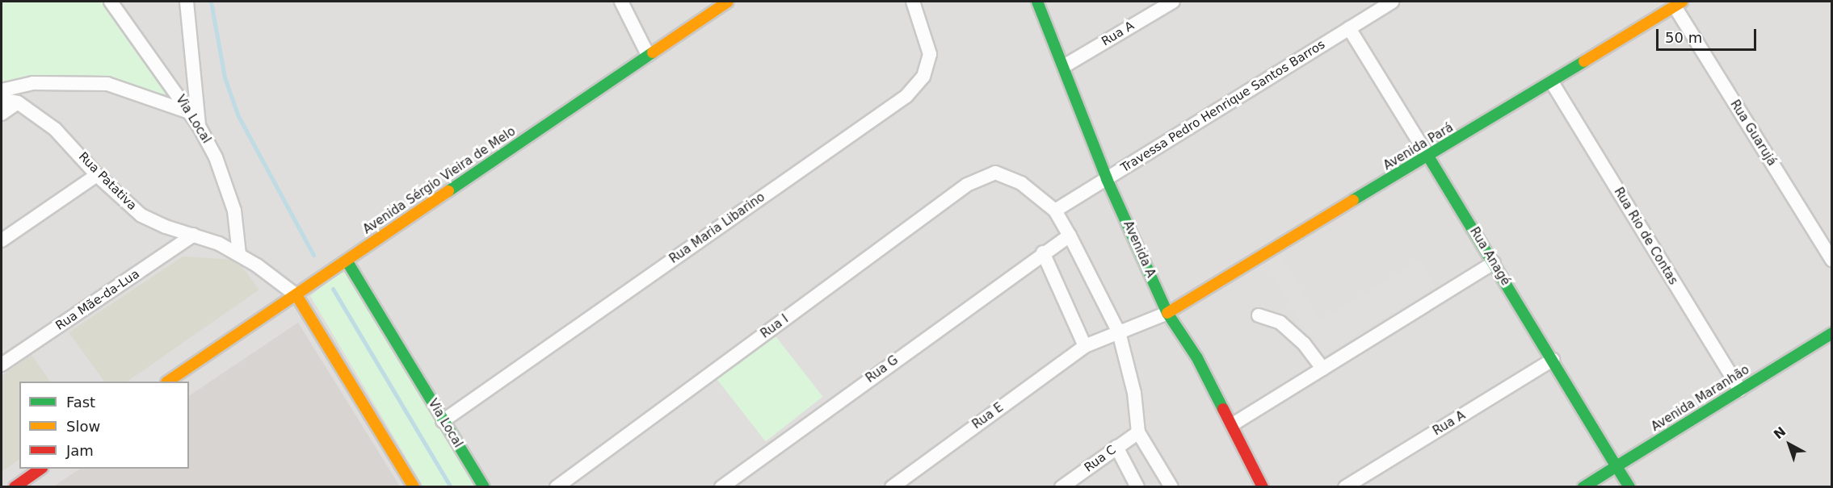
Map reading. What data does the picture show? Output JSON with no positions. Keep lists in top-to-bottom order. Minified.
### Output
{"streets":{"street":["Rua A","Travessa Pedro Henrique Santos Barros","Via Local","Rua Guarujá","Avenida Pará","Avenida Sérgio Vieira de Melo","Rua Patativa","Rua Maria Libarino","Rua Rio de Contas","Avenida A","Rua Anagé","Rua Mãe-da-Lua","Rua I","Rua G","Avenida Maranhão","Rua E","Rua C"]},"crossings":[["Rua A","Avenida A"],["Rua A","Rua Anagé"],["Travessa Pedro Henrique Santos Barros","Avenida A"],["Travessa Pedro Henrique Santos Barros","Rua Anagé"],["Travessa Pedro Henrique Santos Barros","Rua I"],["Via Local","Avenida Sérgio Vieira de Melo"],["Via Local","Rua Patativa"],["Via Local","Rua Maria Libarino"],["Rua Guarujá","Avenida Pará"],["Avenida Pará","Rua Rio de Contas"],["Avenida Pará","Avenida A"],["Avenida Pará","Rua Anagé"],["Avenida Pará","Rua E"],["Avenida Sérgio Vieira de Melo","Rua Patativa"],["Rua Patativa","Rua Mãe-da-Lua"],["Rua Rio de Contas","Avenida Maranhão"],["Avenida A","Rua E"],["Rua Anagé","Avenida Maranhão"]],"legend":["Fast","Slow","Jam"],"scale_bar":"50 m","north":"top left"}
